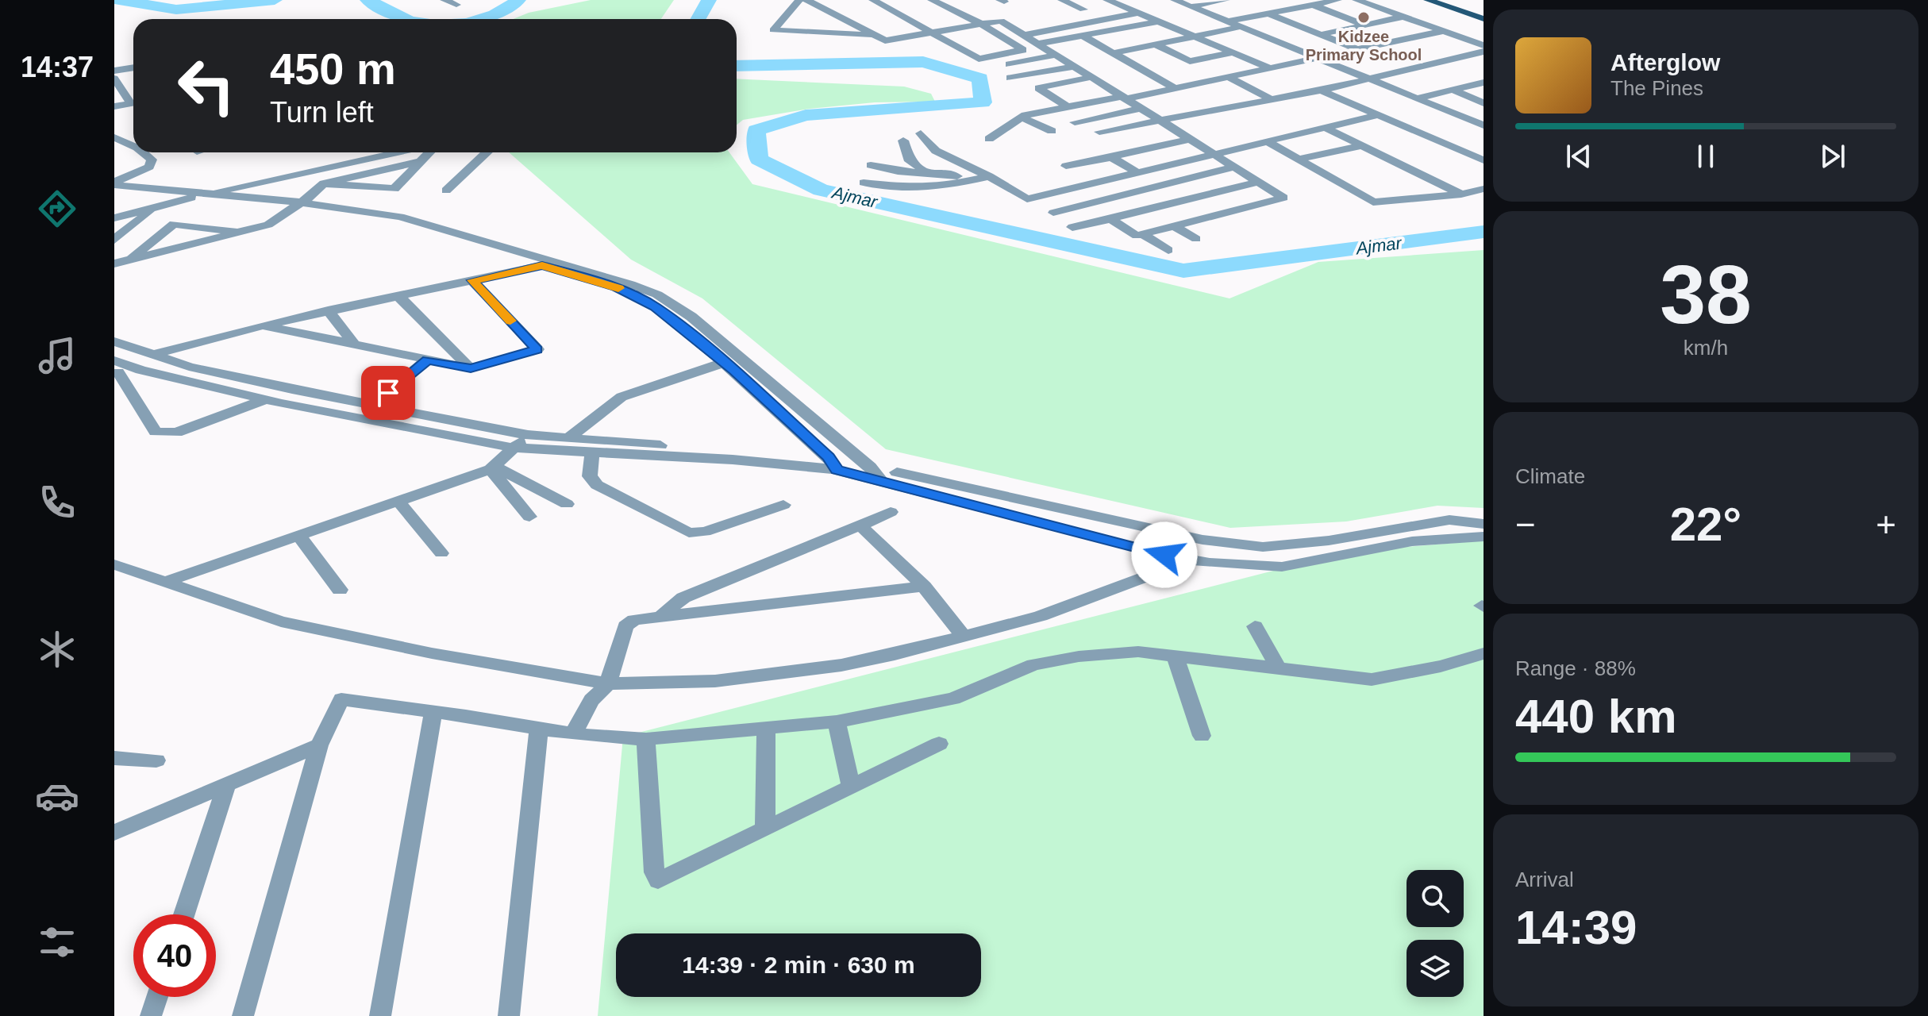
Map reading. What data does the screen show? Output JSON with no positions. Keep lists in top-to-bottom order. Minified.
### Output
{"water":["Ajmar"],"places":["Kidzee Primary School"],"page":{"tabs":"14:37","turn":["450 m","Turn left"],"song":["Afterglow","The Pines"],"tile":[["38","km/h"],"Climate",["Range · 88%","440 km"],["Arrival","14:39"]],"heat":["−","22°","+"],"limit":"40","trip":"14:39 · 2 min · 630 m"}}
